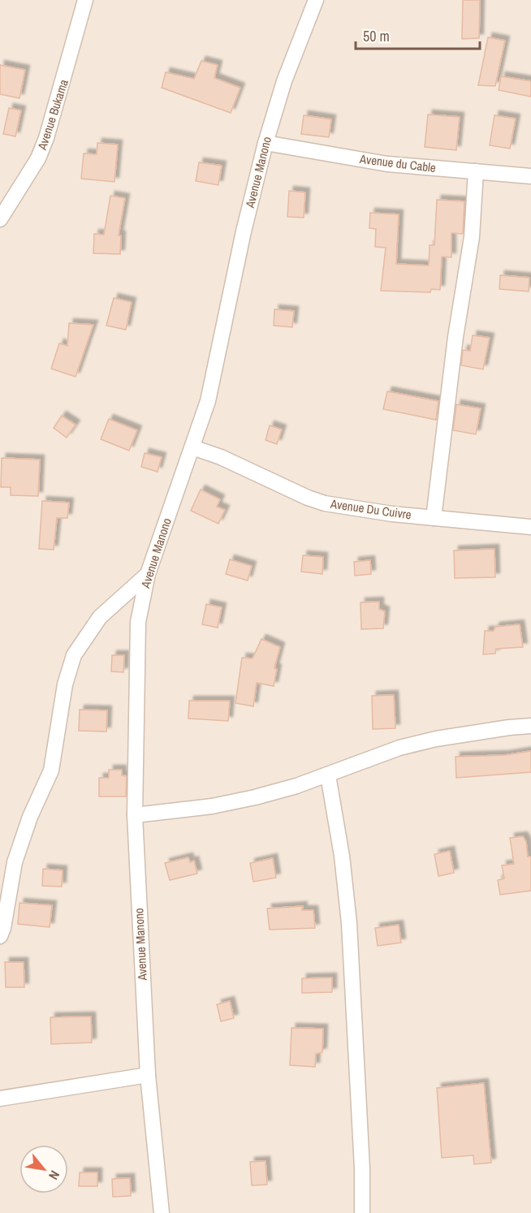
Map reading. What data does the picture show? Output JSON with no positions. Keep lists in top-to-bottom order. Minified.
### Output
{"streets":{"street":["Avenue Bukama","Avenue du Cable","Avenue Manono","Avenue Du Cuivre"]},"crossings":[["Avenue du Cable","Avenue Manono"],["Avenue Manono","Avenue Du Cuivre"]],"scale_bar":"50 m","north":"bottom right"}
